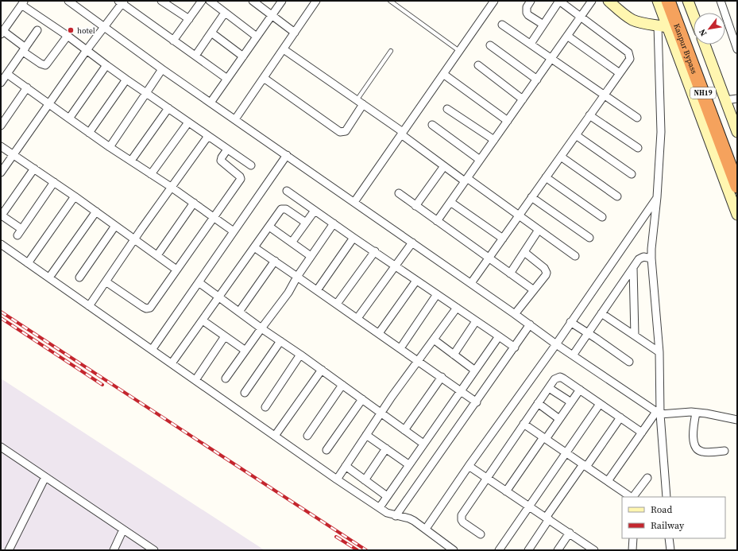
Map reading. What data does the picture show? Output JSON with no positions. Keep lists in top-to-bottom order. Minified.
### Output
{"streets":{"highway":["Kanpur Bypass","NH19"]},"places":["hotel"],"legend":["Road","Railway"],"north":"bottom left"}
